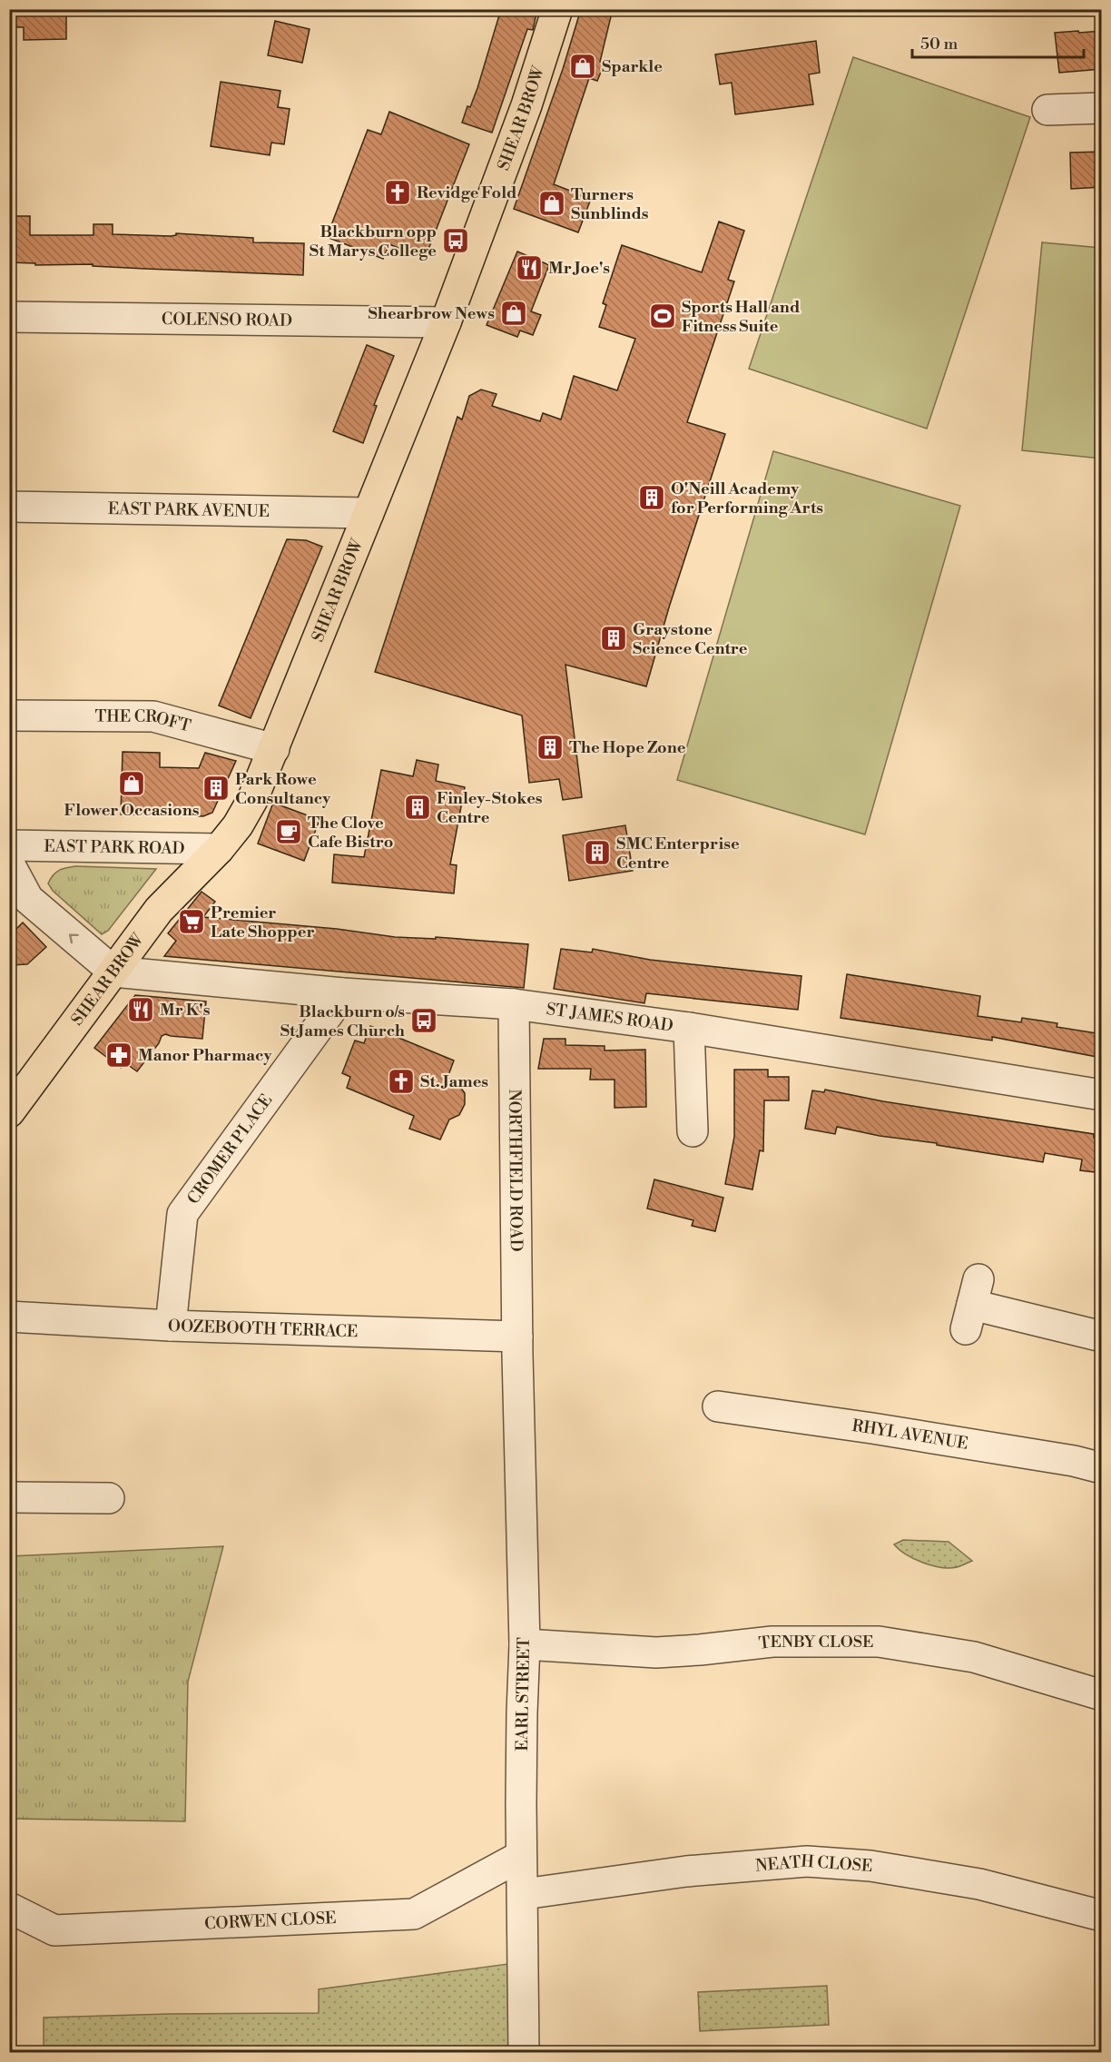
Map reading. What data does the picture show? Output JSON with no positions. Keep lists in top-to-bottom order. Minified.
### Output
{"streets":{"main road":["SHEAR BROW"],"street":["COLENSO ROAD","EAST PARK AVENUE","THE CROFT","EAST PARK ROAD","ST JAMES ROAD","CROMER PLACE","NORTHFIELD ROAD","OOZEBOOTH TERRACE","RHYL AVENUE","TENBY CLOSE","EARL STREET","NEATH CLOSE","CORWEN CLOSE"]},"crossings":[["SHEAR BROW","COLENSO ROAD"],["SHEAR BROW","EAST PARK AVENUE"],["SHEAR BROW","THE CROFT"],["SHEAR BROW","EAST PARK ROAD"],["SHEAR BROW","ST JAMES ROAD"],["ST JAMES ROAD","CROMER PLACE"],["ST JAMES ROAD","NORTHFIELD ROAD"],["CROMER PLACE","OOZEBOOTH TERRACE"],["NORTHFIELD ROAD","OOZEBOOTH TERRACE"],["NORTHFIELD ROAD","EARL STREET"],["OOZEBOOTH TERRACE","EARL STREET"],["TENBY CLOSE","EARL STREET"],["EARL STREET","NEATH CLOSE"],["EARL STREET","CORWEN CLOSE"]],"places":{"shop":["Sparkle","Turners Sunblinds","Shearbrow News","Flower Occasions"],"church":["Revidge Fold","St. James"],"bus stop":["Blackburn opp St Marys College","Blackburn o/s St James Church"],"restaurant":["Mr Joe's","Mr K's"],"sports":["Sports Hall and Fitness Suite"],"building":["O'Neill Academy for Performing Arts","Graystone Science Centre","The Hope Zone","Park Rowe Consultancy","Finley-Stokes Centre","SMC Enterprise Centre"],"cafe":["The Clove Cafe Bistro"],"supermarket":["Premier Late Shopper"],"pharmacy":["Manor Pharmacy"]},"scale_bar":"50 m"}
